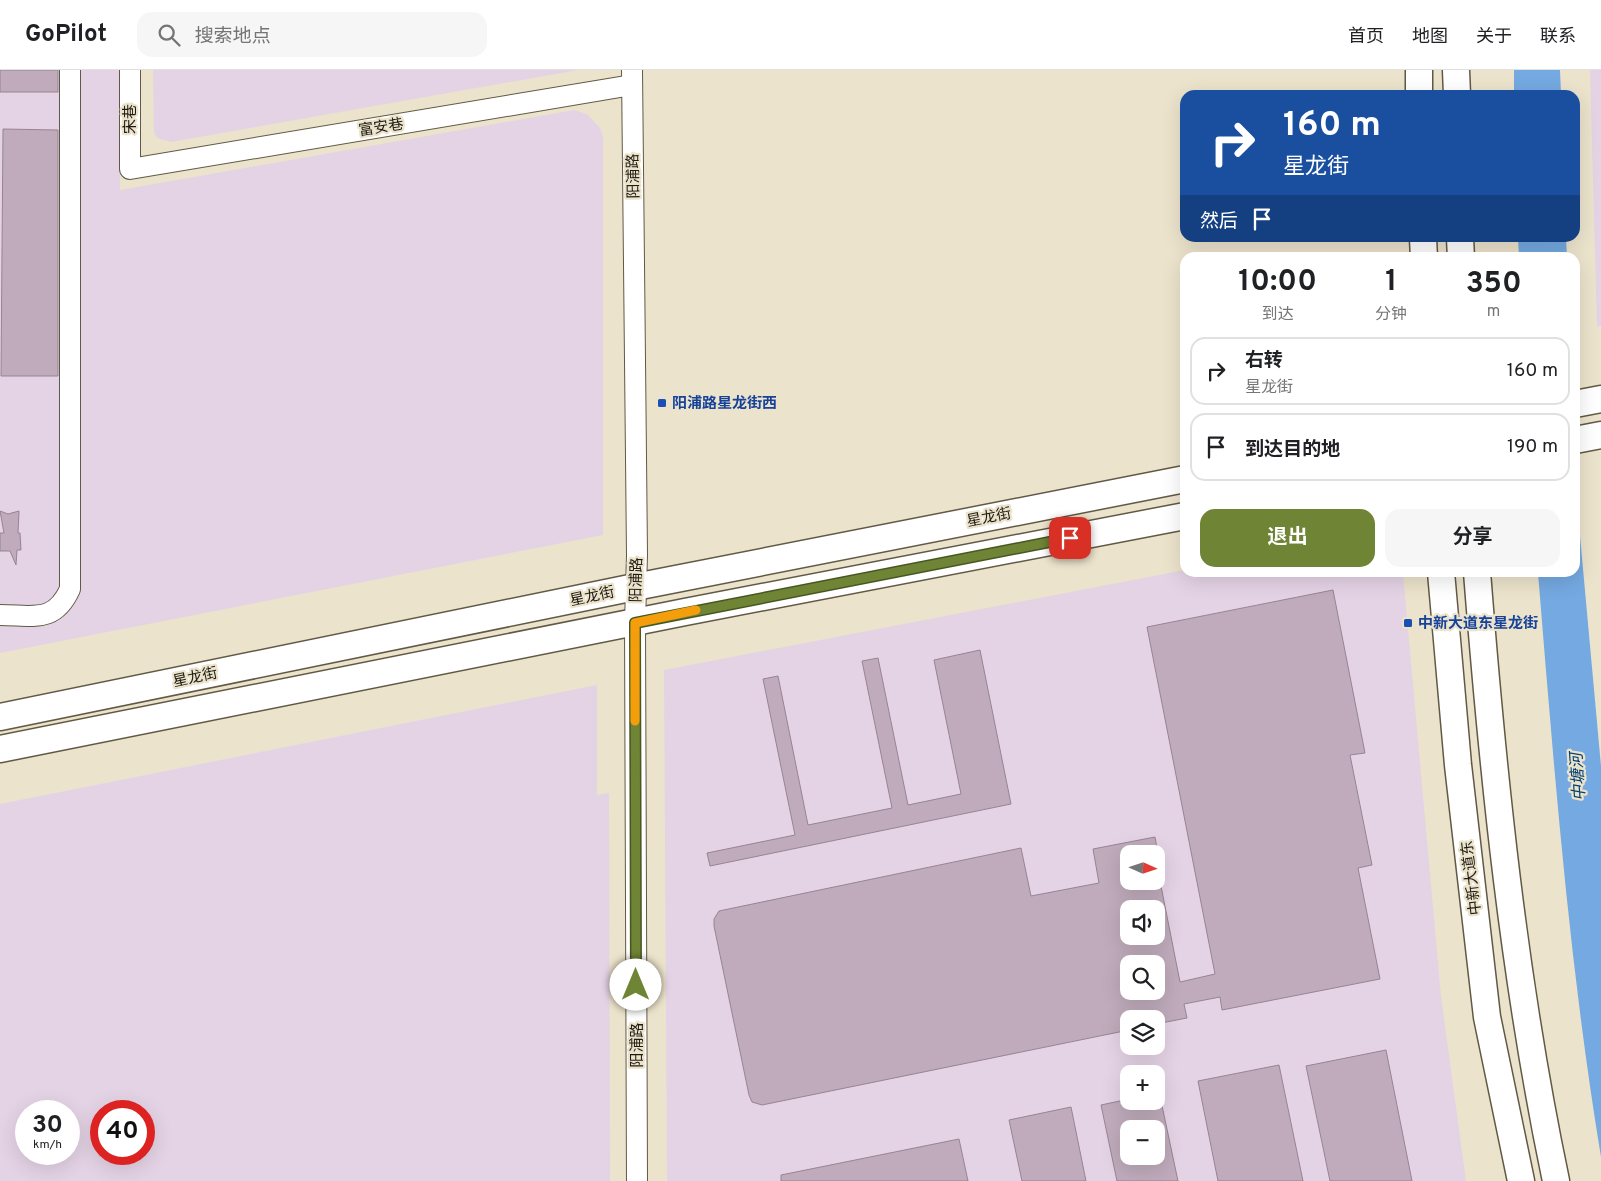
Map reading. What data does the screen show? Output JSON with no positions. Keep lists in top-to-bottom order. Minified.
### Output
{"streets":{"main road":["星龙街","中新大道东"],"street":["宋巷","富安巷","阳浦路"]},"crossings":[["宋巷","富安巷"],["富安巷","阳浦路"],["阳浦路","星龙街"]],"water":["中塘河"],"places":{"transit":["阳浦路星龙街西","中新大道东星龙街"]},"north":"right","page":{"header":"GoPilot","search":"搜索地点","nav":["首页","地图","关于","联系"],"turn":["160 m","星龙街"],"then":"然后","eta":["10:00","到达","1","分钟","350","m"],"list":[{"name":"右转","note":"星龙街","value":"160 m"},{"name":"到达目的地","value":"190 m"}],"buttons":["退出","分享"],"map_buttons":["+","−"],"speed":"30 km/h","limit":"40"}}
